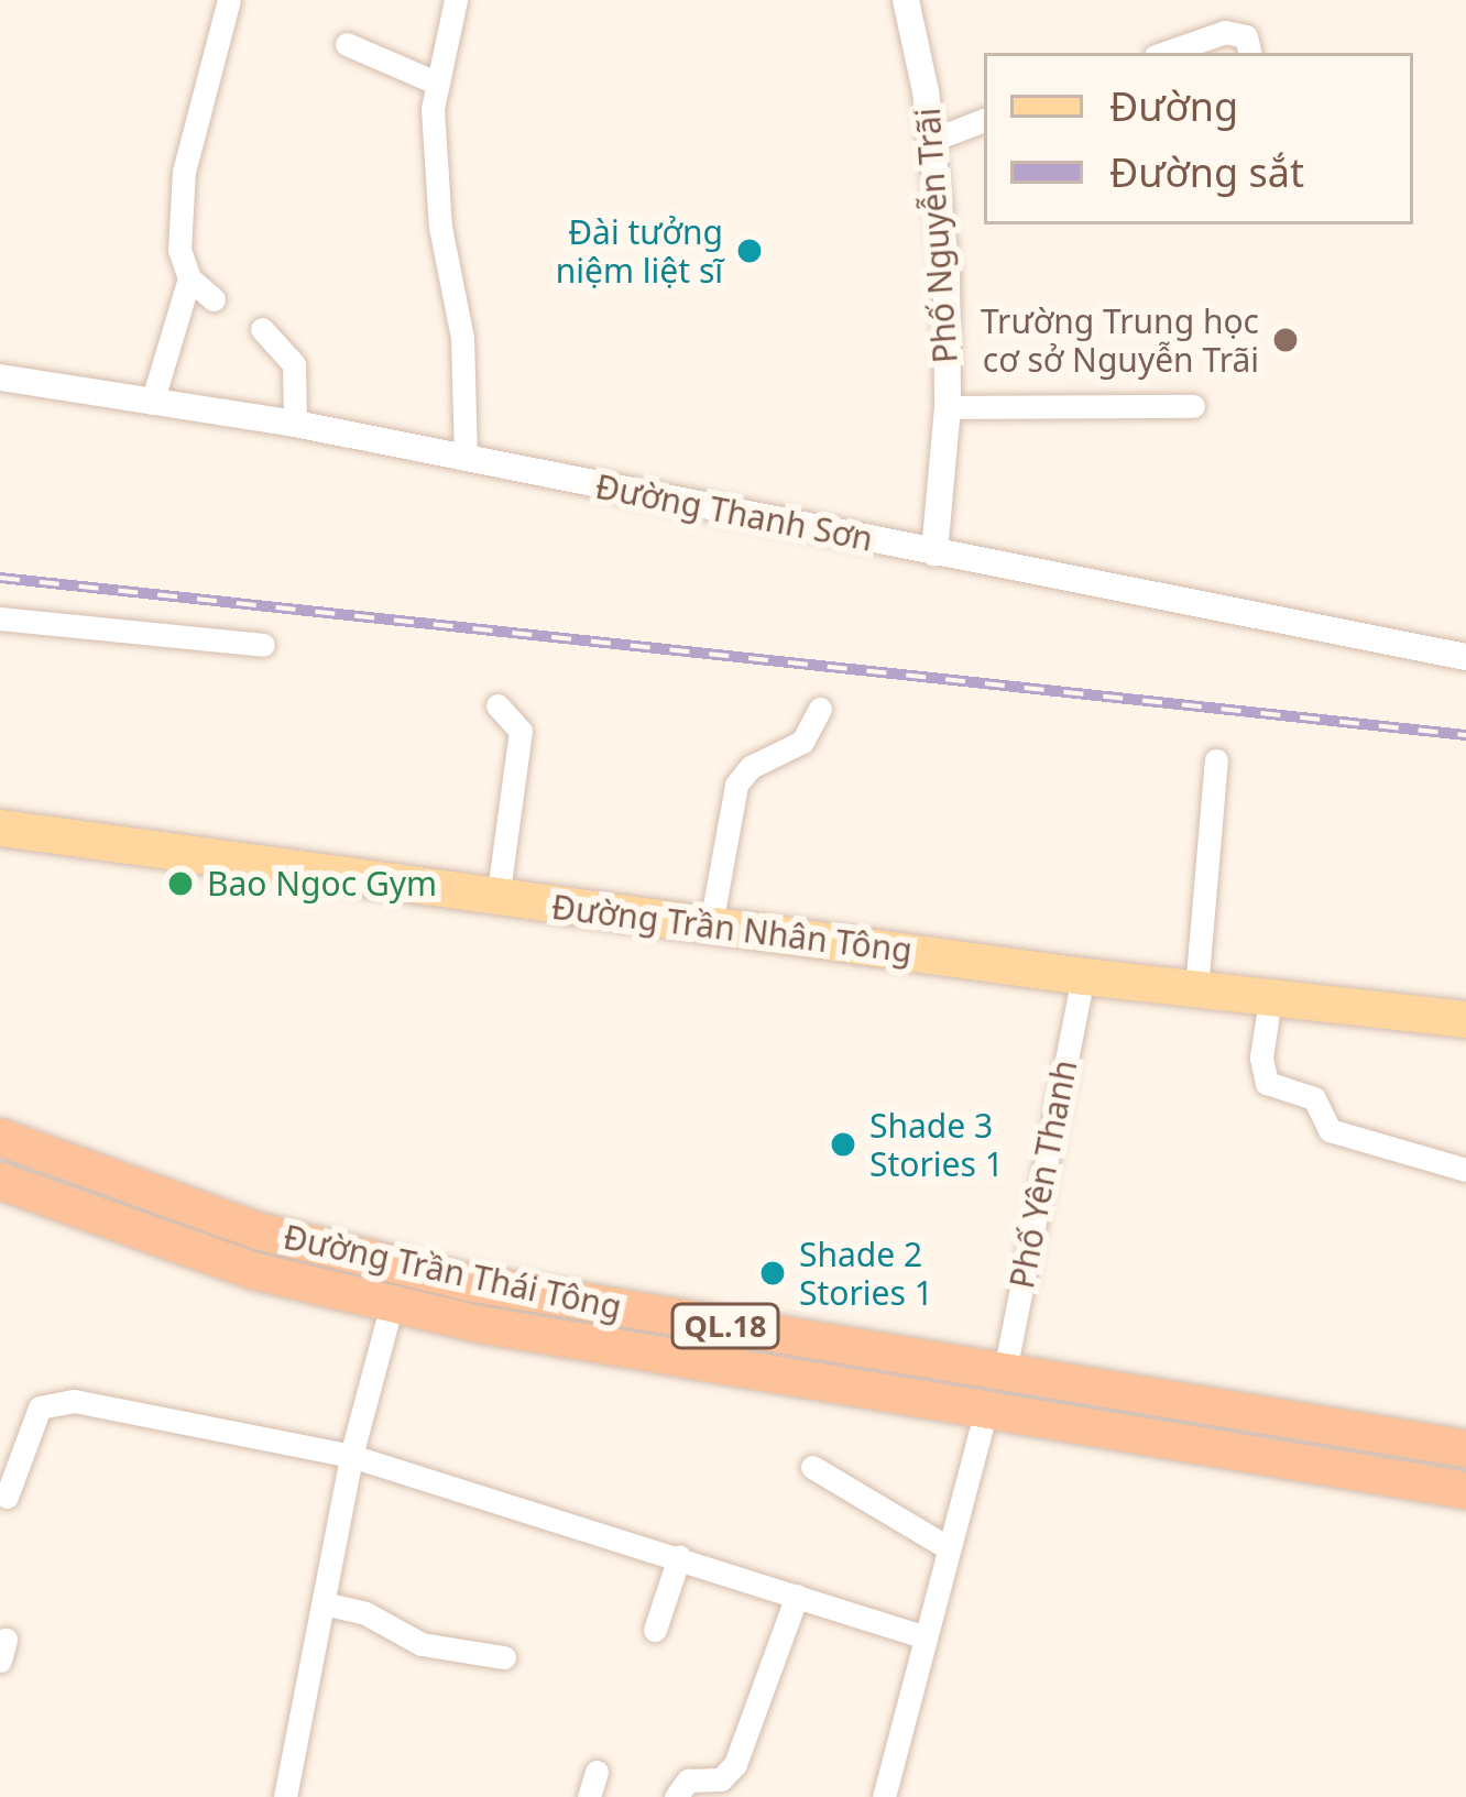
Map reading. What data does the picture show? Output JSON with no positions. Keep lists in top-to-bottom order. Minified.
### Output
{"streets":{"highway":["Đường Trần Thái Tông","QL.18"],"main road":["Đường Trần Nhân Tông"],"street":["Phố Nguyễn Trãi","Đường Thanh Sơn","Phố Yên Thanh"]},"crossings":[["Phố Nguyễn Trãi","Đường Thanh Sơn"],["Đường Trần Nhân Tông","Phố Yên Thanh"],["Phố Yên Thanh","Đường Trần Thái Tông"]],"places":["Đài tưởng niệm liệt sĩ","Trường Trung học cơ sở Nguyễn Trãi","Bao Ngoc Gym","Shade 3 Stories 1","Shade 2 Stories 1"],"legend":["Đường","Đường sắt"]}
